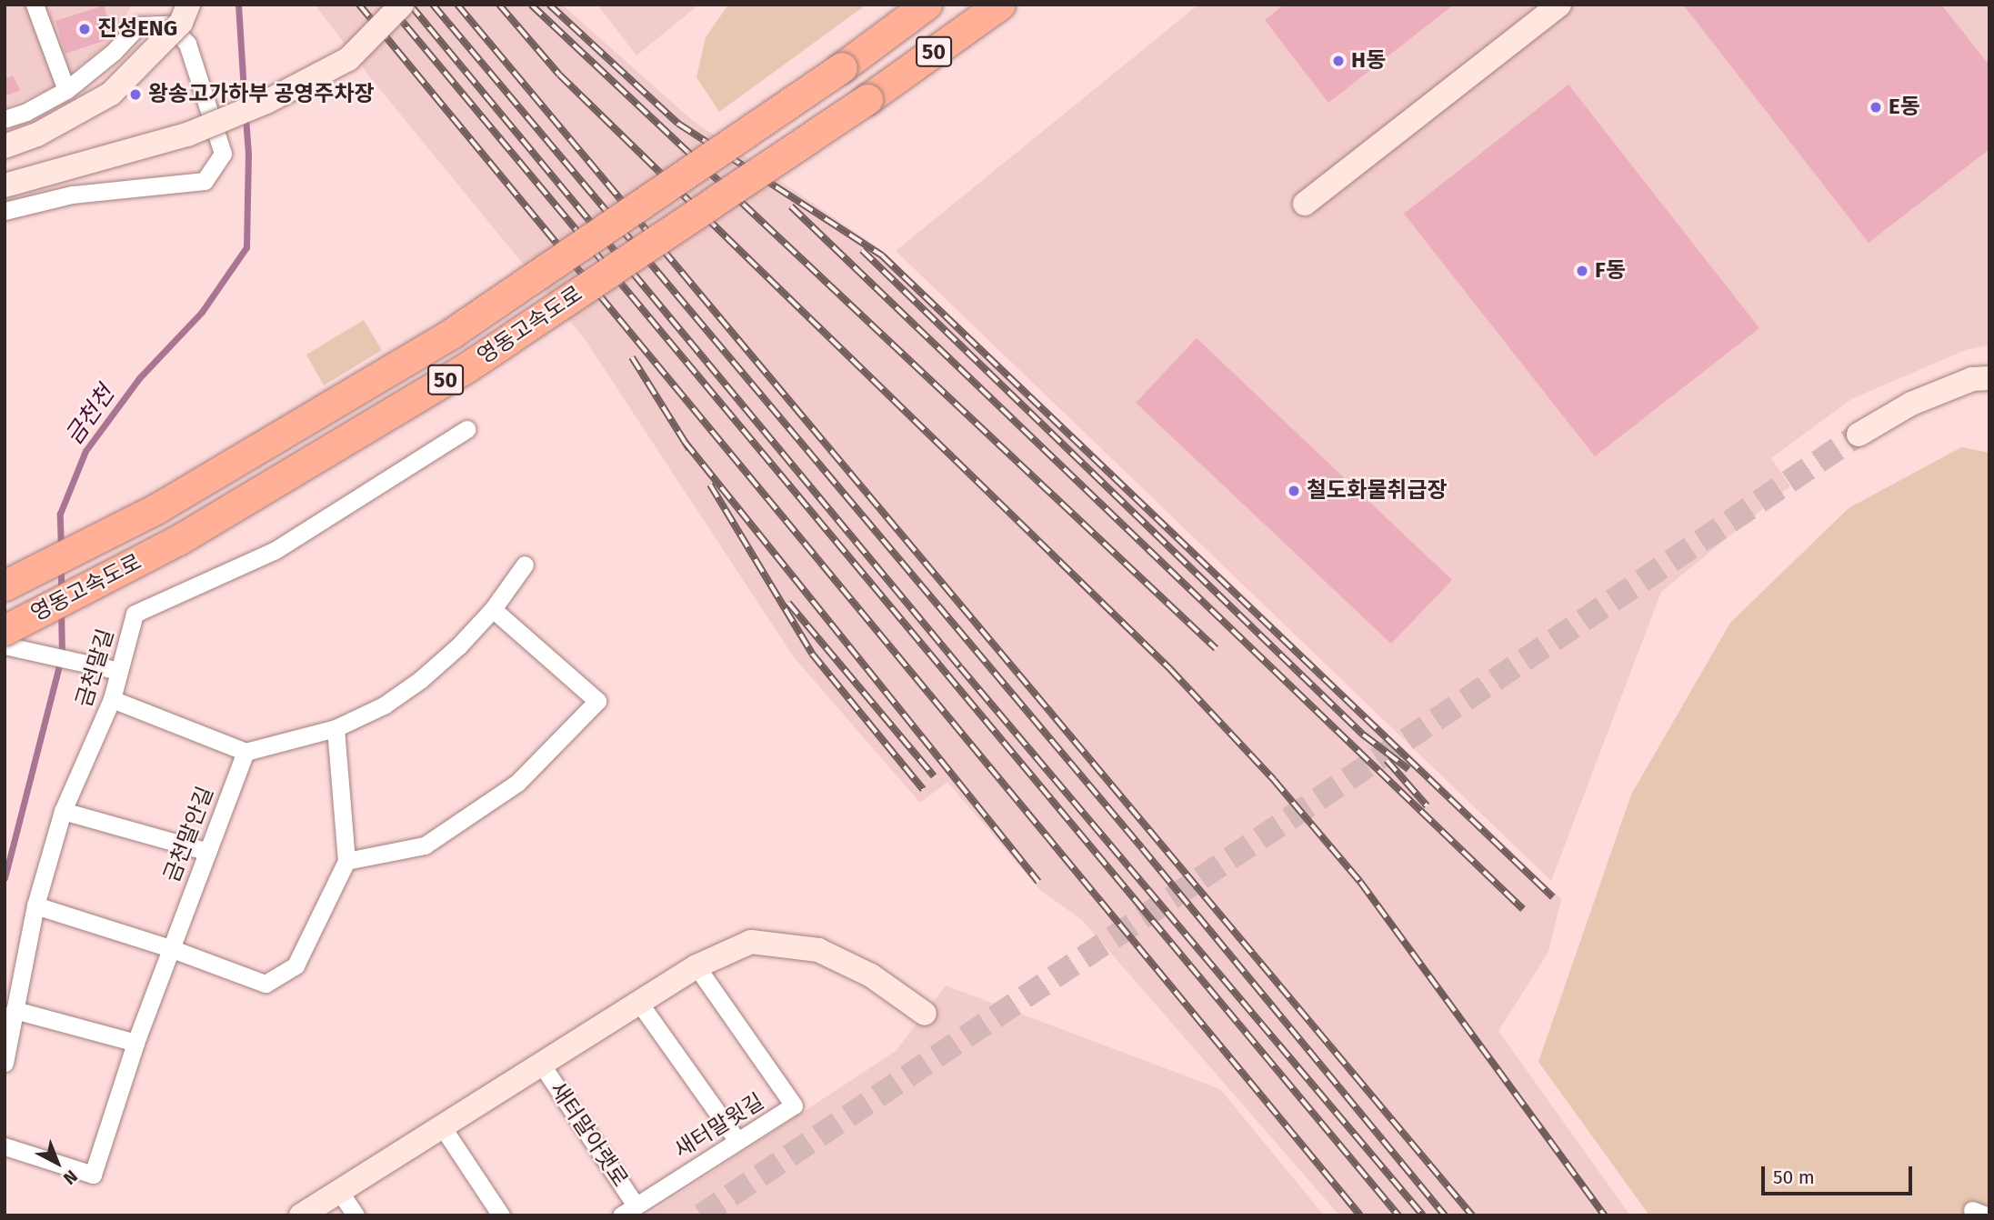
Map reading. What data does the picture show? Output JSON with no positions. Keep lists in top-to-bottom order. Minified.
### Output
{"streets":{"highway":["50","영동고속도로"],"street":["금천말길","금천말안길","새터말윗길","새터말아랫로"]},"crossings":[["새터말윗길","새터말아랫로"]],"water":["금천천"],"places":["진성ENG","H동","왕송고가하부 공영주차장","E동","F동","철도화물취급장"],"scale_bar":"50 m","north":"bottom right"}
